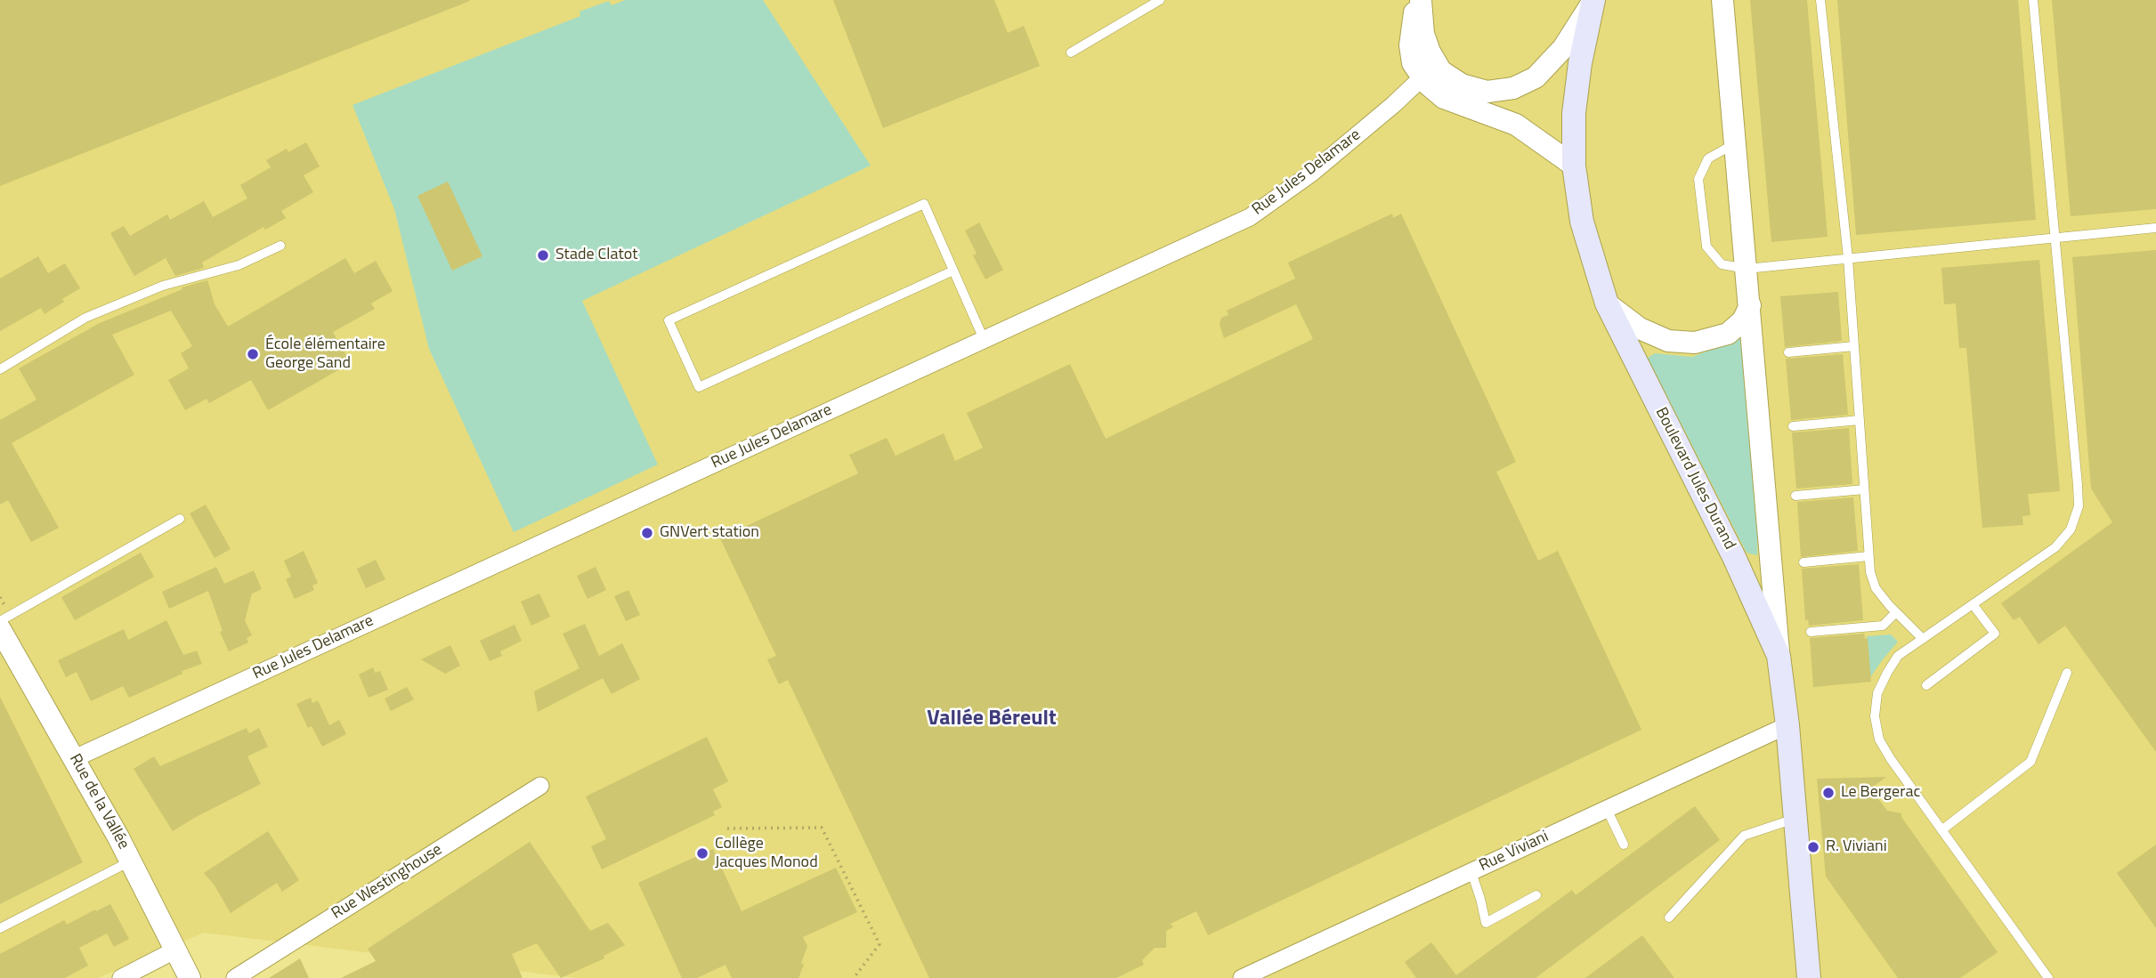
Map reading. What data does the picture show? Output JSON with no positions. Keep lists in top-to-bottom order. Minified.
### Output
{"streets":{"main road":["Boulevard Jules Durand"],"street":["Rue Jules Delamare","Rue de la Vallée","Rue Viviani","Rue Westinghouse"]},"crossings":[["Rue Jules Delamare","Boulevard Jules Durand"],["Rue Jules Delamare","Rue de la Vallée"],["Boulevard Jules Durand","Rue Viviani"]],"districts":["Vallée Béreult"],"places":["Stade Clatot","École élémentaire George Sand","GNVert station","Le Bergerac","R. Viviani","Collège Jacques Monod"]}
